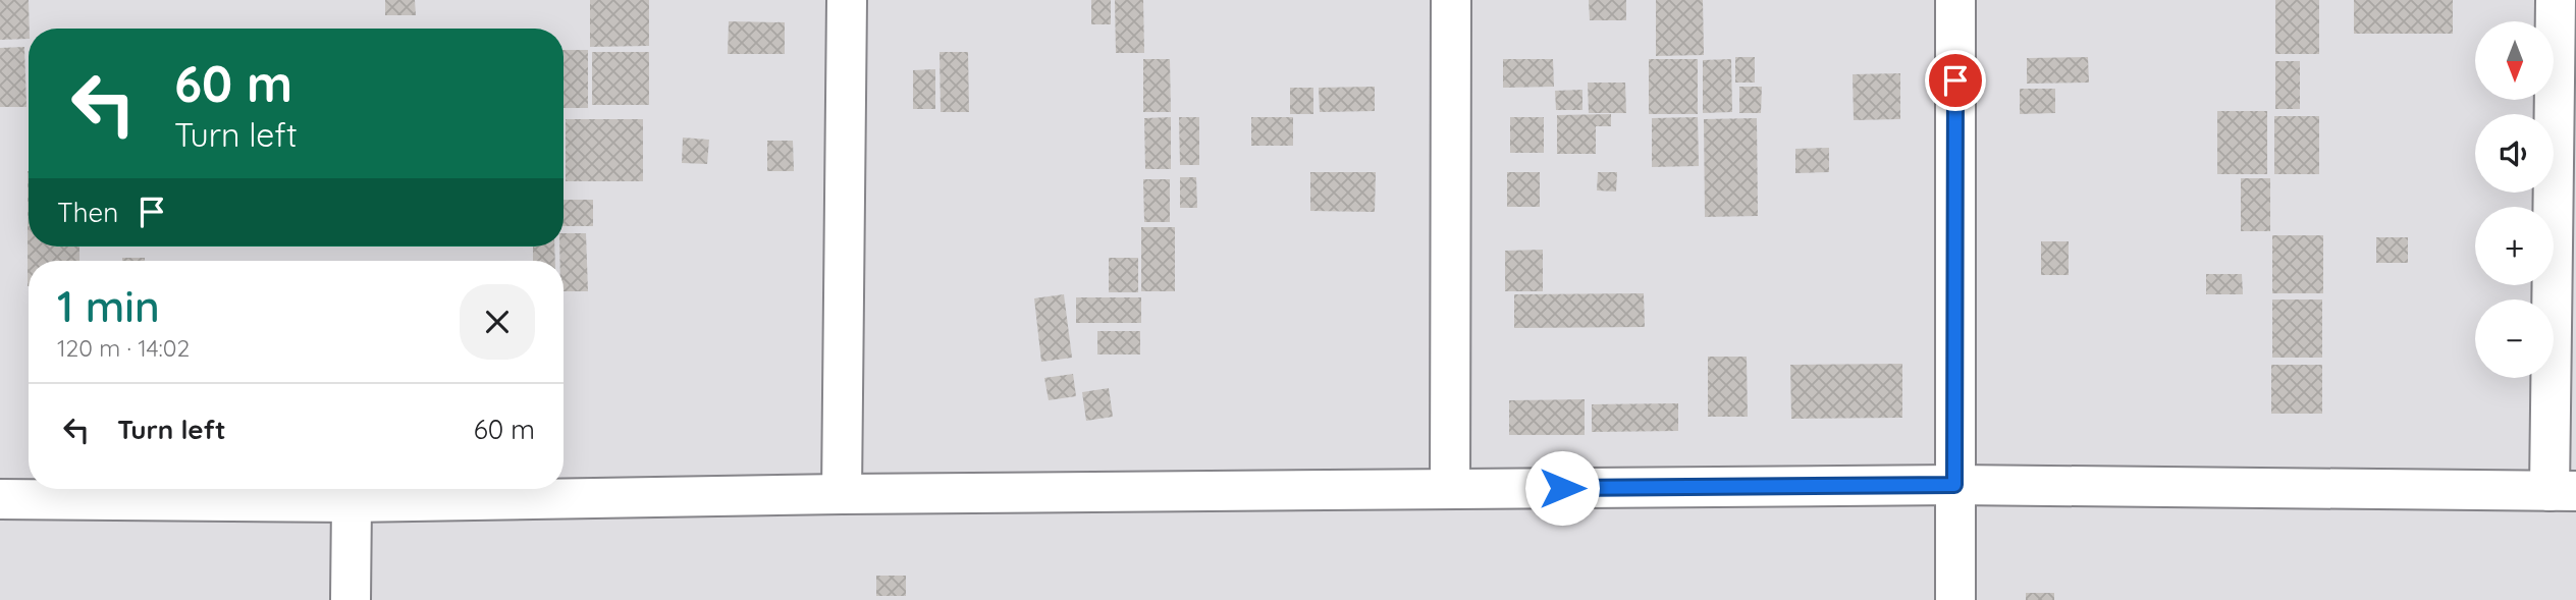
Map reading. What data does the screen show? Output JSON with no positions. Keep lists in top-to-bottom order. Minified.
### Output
{"north":"bottom","page":{"map_buttons":["+","−"],"turn":["60 m","Turn left"],"then":"Then","heading":["1 min","120 m · 14:02"],"list":[{"name":"Turn left","value":"60 m"}]}}
